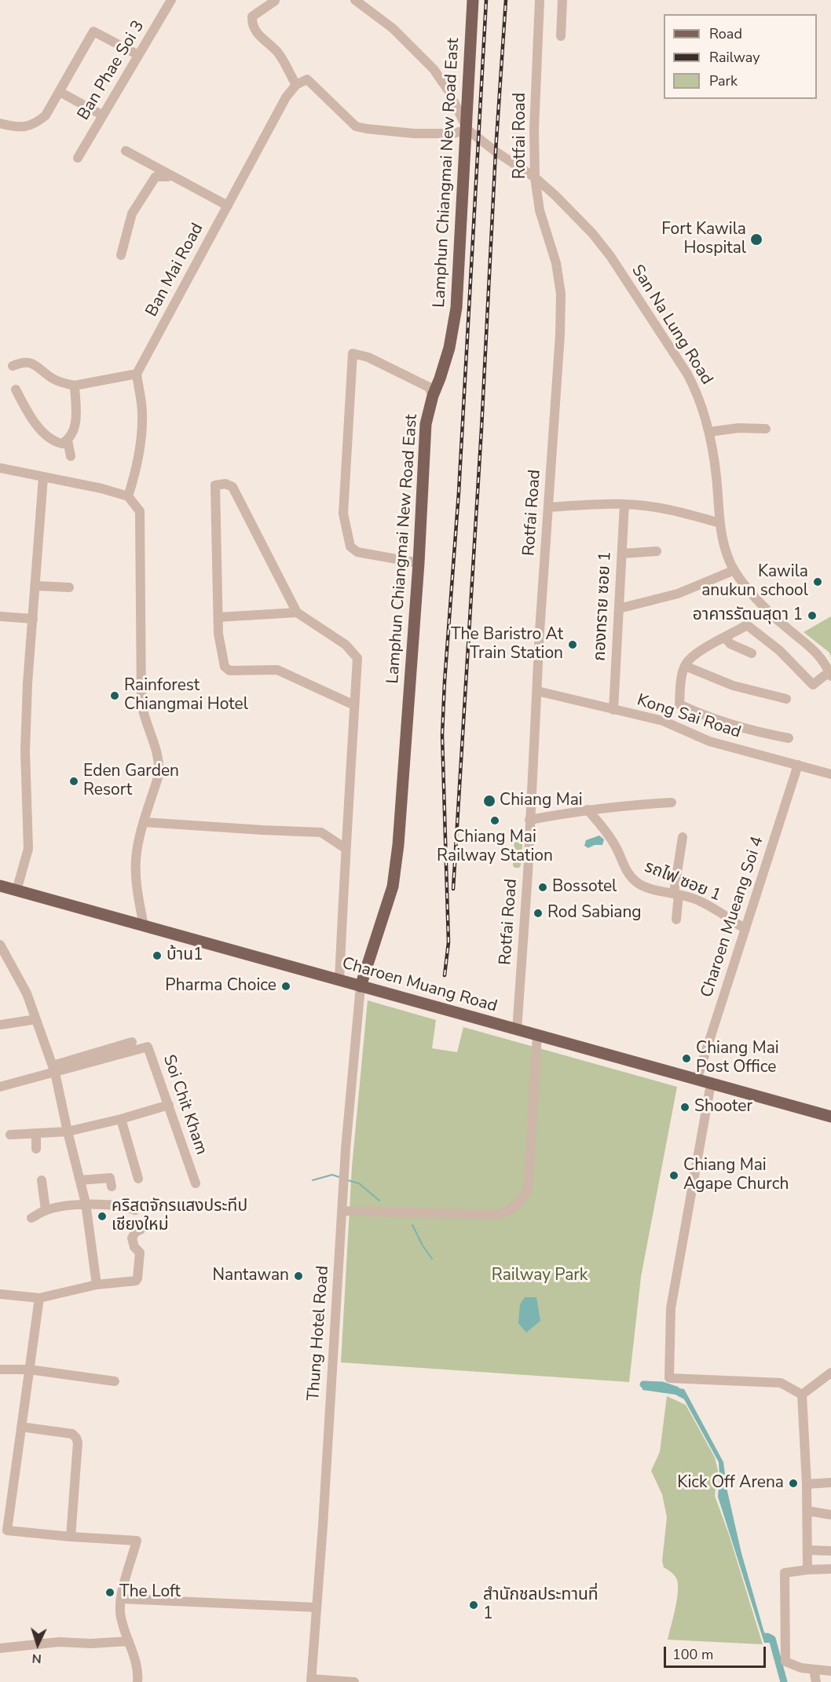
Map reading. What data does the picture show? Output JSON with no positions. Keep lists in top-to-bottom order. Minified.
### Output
{"streets":{"main road":["Lamphun Chiangmai New Road East","Charoen Muang Road"],"street":["Ban Phae Soi 3","Rotfai Road","Ban Mai Road","San Na Lung Road","กองทราย ซอย 1","Kong Sai Road","รถไฟ ซอย 1","Charoen Mueang Soi 4","Soi Chit Kham","Thung Hotel Road"]},"crossings":[["Rotfai Road","San Na Lung Road"],["Rotfai Road","Kong Sai Road"],["Rotfai Road","Charoen Muang Road"],["Lamphun Chiangmai New Road East","Ban Mai Road"],["Lamphun Chiangmai New Road East","San Na Lung Road"],["Lamphun Chiangmai New Road East","Charoen Muang Road"],["Lamphun Chiangmai New Road East","Thung Hotel Road"],["Ban Mai Road","San Na Lung Road"],["กองทราย ซอย 1","Kong Sai Road"],["Kong Sai Road","Charoen Mueang Soi 4"],["รถไฟ ซอย 1","Charoen Mueang Soi 4"],["Charoen Mueang Soi 4","Charoen Muang Road"],["Charoen Muang Road","Thung Hotel Road"]],"parks":["Railway Park"],"places":["Fort Kawila Hospital","Kawila anukun school","อาคารรัตนสุดา 1","The Baristro At Train Station","Rainforest Chiangmai Hotel","Eden Garden Resort","Chiang Mai","Chiang Mai Railway Station","Bossotel","Rod Sabiang","บ้าน1","Pharma Choice","Chiang Mai Post Office","Shooter","Chiang Mai Agape Church","คริสตจักรแสงประทีป เชียงใหม่","Nantawan","Kick Off Arena","The Loft","สำนักชลประทานที่ 1"],"legend":["Road","Railway","Park"],"scale_bar":"100 m","north":"bottom"}
